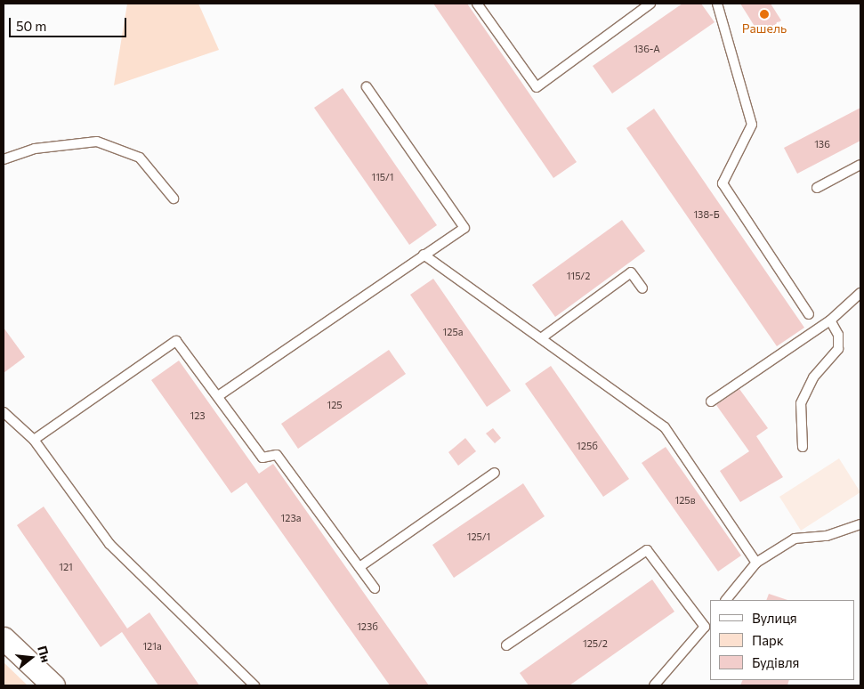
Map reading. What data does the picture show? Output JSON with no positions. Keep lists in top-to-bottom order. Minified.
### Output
{"places":["Рашель"],"house_numbers":["136-А","136","115/1","138-Б","115/2","125а","125","123","125б","125в","123а","125/1","121","123б","125/2","121а"],"legend":["Вулиця","Парк","Будівля"],"scale_bar":"50 m","north":"right"}
